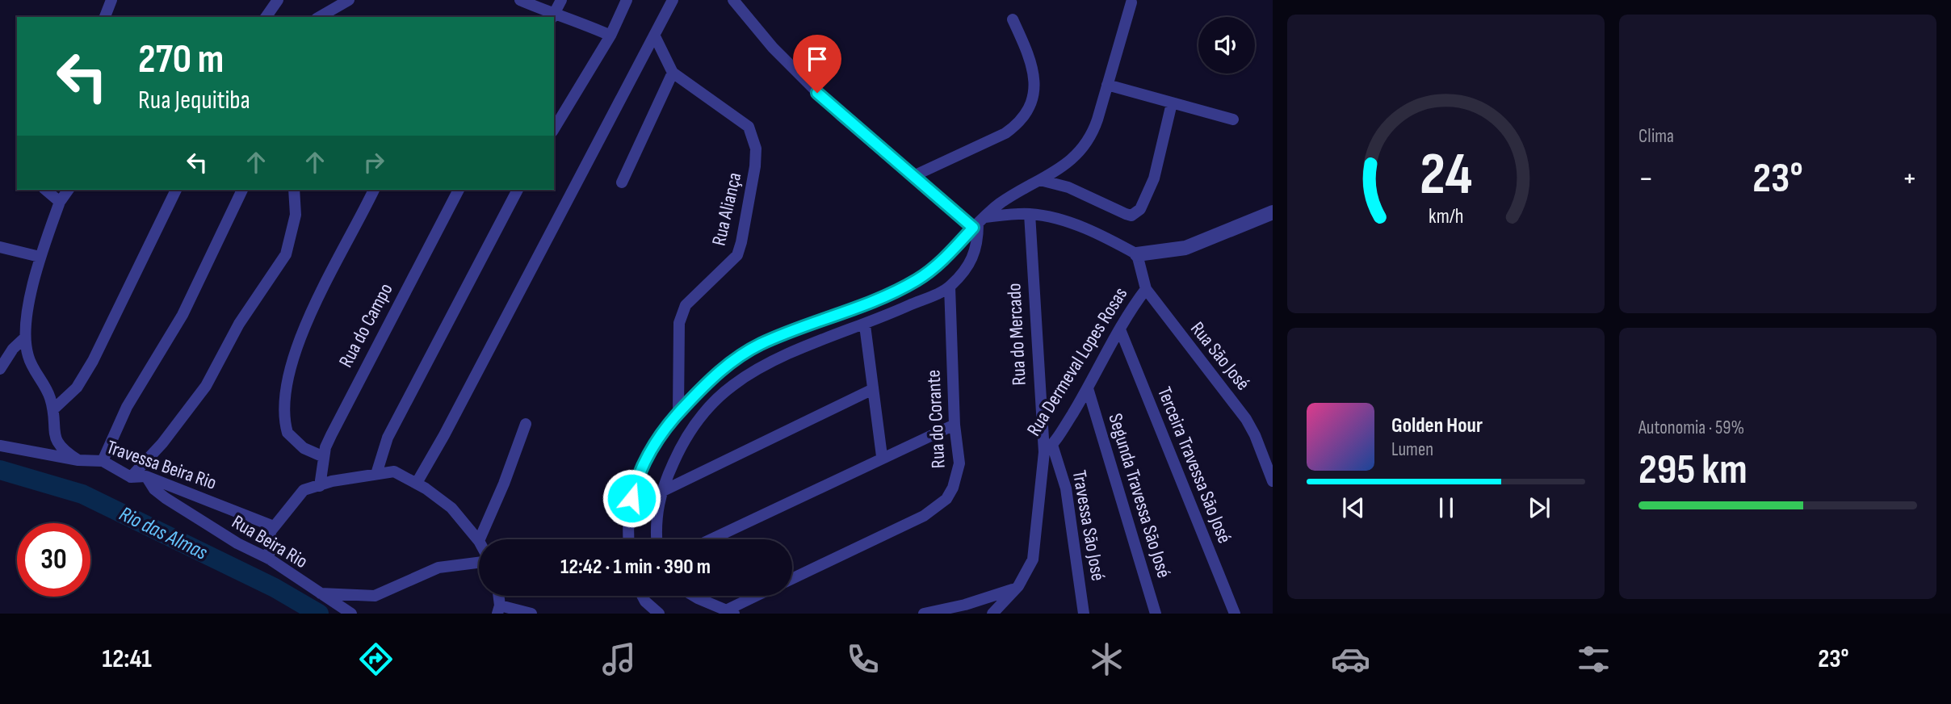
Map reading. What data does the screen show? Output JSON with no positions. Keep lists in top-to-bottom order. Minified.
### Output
{"streets":{"street":["Rua Aliança","Rua do Campo","Rua do Mercado","Rua São José","Rua Dermeval Lopes Rosas","Rua do Corante","Travessa Beira Rio","Terceira Travessa São José","Segunda Travessa São José","Travessa São José","Rua Beira Rio"]},"crossings":[["Rua do Mercado","Rua Dermeval Lopes Rosas"],["Rua do Mercado","Travessa São José"],["Rua São José","Rua Dermeval Lopes Rosas"],["Rua Dermeval Lopes Rosas","Terceira Travessa São José"],["Rua Dermeval Lopes Rosas","Segunda Travessa São José"],["Rua Dermeval Lopes Rosas","Travessa São José"],["Travessa Beira Rio","Rua Beira Rio"]],"water":["Rio das Almas"],"page":{"tile":["Clima",["Autonomia · 59%","295 km"]],"turn":["270 m","Rua Jequitiba"],"heat":["−","23°","+"],"song":["Golden Hour","Lumen"],"limit":"30","trip":"12:42 · 1 min · 390 m","tabs":["12:41","23°"],"gauge":["24","km/h"]}}
